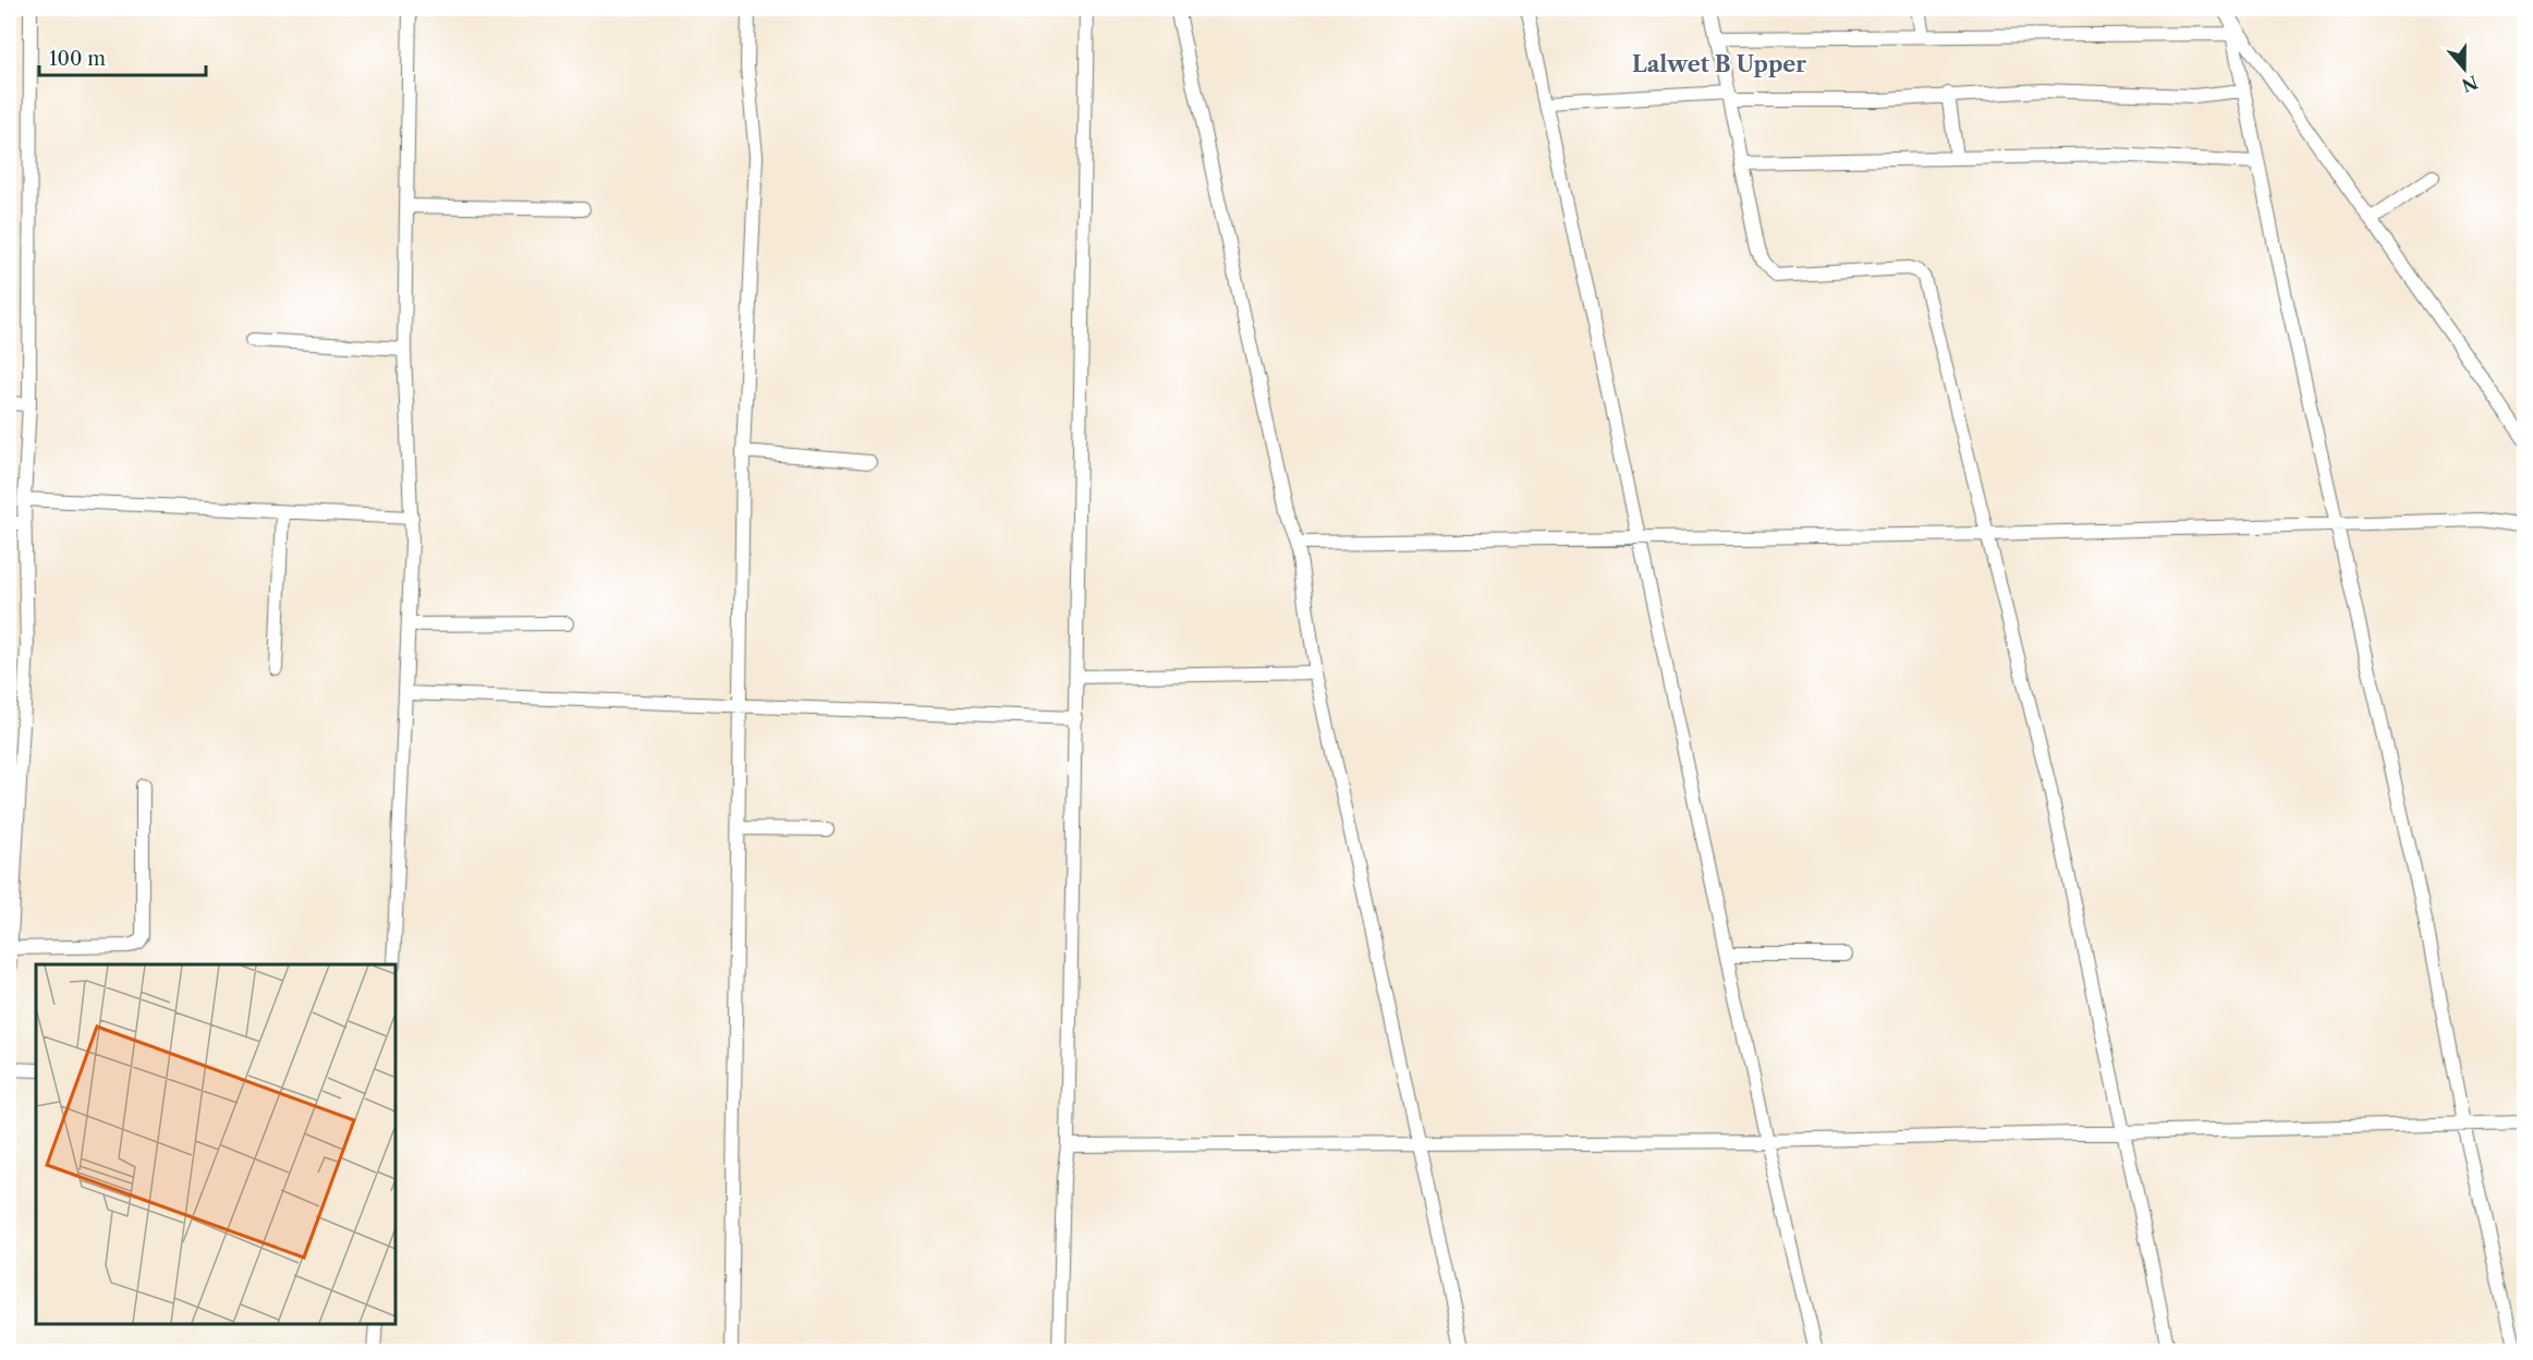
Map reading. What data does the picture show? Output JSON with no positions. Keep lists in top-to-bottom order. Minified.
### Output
{"districts":["Lalwet B Upper"],"scale_bar":"100 m","north":"bottom"}
